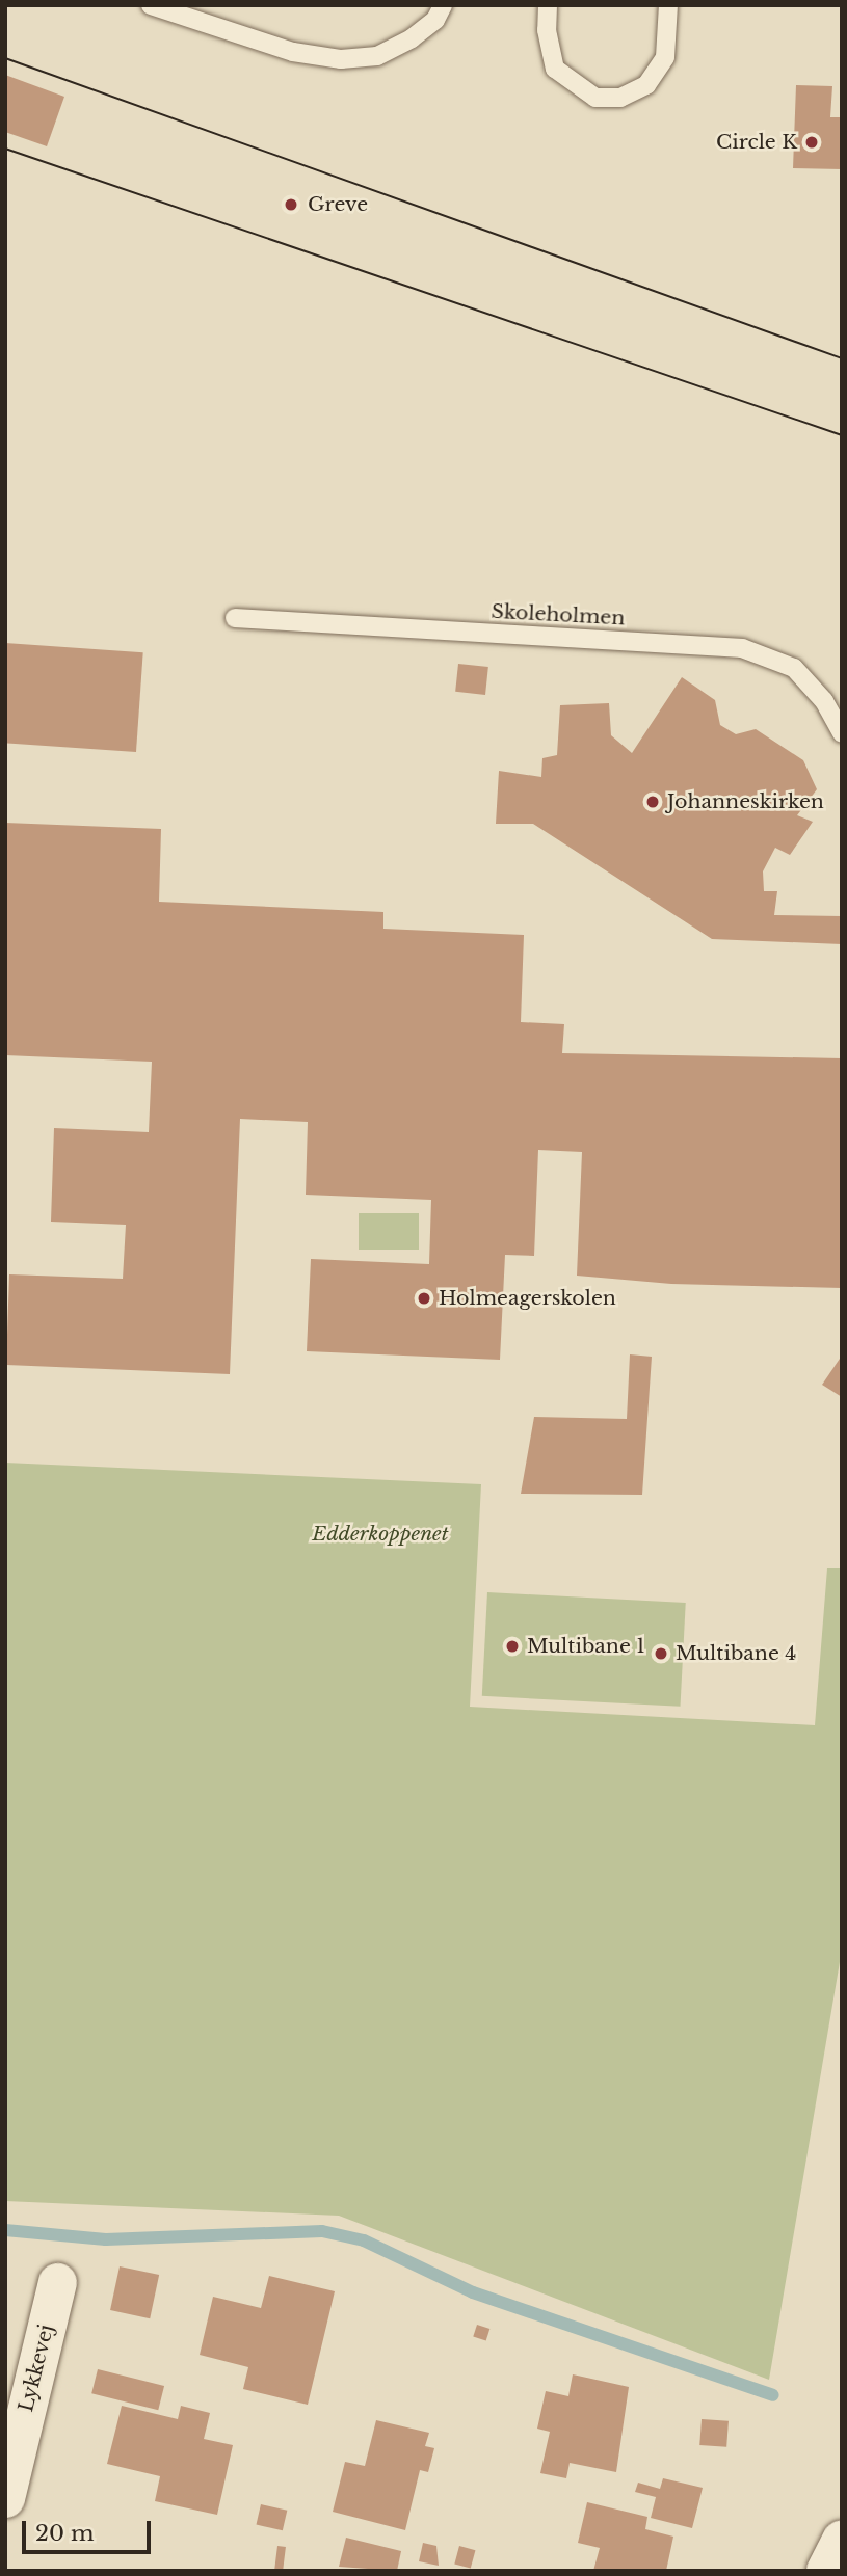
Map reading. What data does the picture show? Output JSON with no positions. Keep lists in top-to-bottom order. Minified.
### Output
{"streets":{"street":["Lykkevej"],"lane":["Skoleholmen"]},"parks":["Edderkoppenet"],"places":["Circle K","Greve","Johanneskirken","Holmeagerskolen","Multibane 1","Multibane 4"],"scale_bar":"20 m"}
